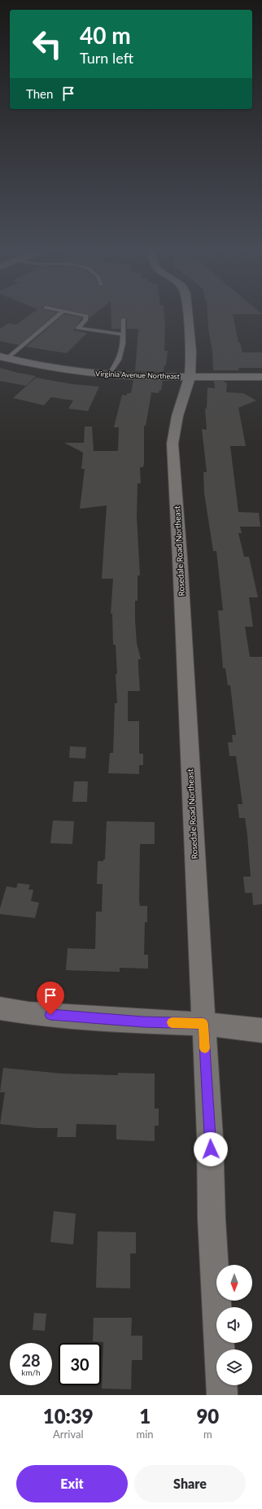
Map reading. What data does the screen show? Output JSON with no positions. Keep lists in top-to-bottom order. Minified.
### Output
{"streets":{"street":["Virginia Avenue Northeast","Rosedale Road Northeast"]},"crossings":[["Virginia Avenue Northeast","Rosedale Road Northeast"]],"north":"bottom","page":{"turn":["40 m","Turn left"],"then":"Then","speed":"28 km/h","limit":"30","eta":["10:39","Arrival","1","min","90","m"],"buttons":["Exit","Share"]}}
